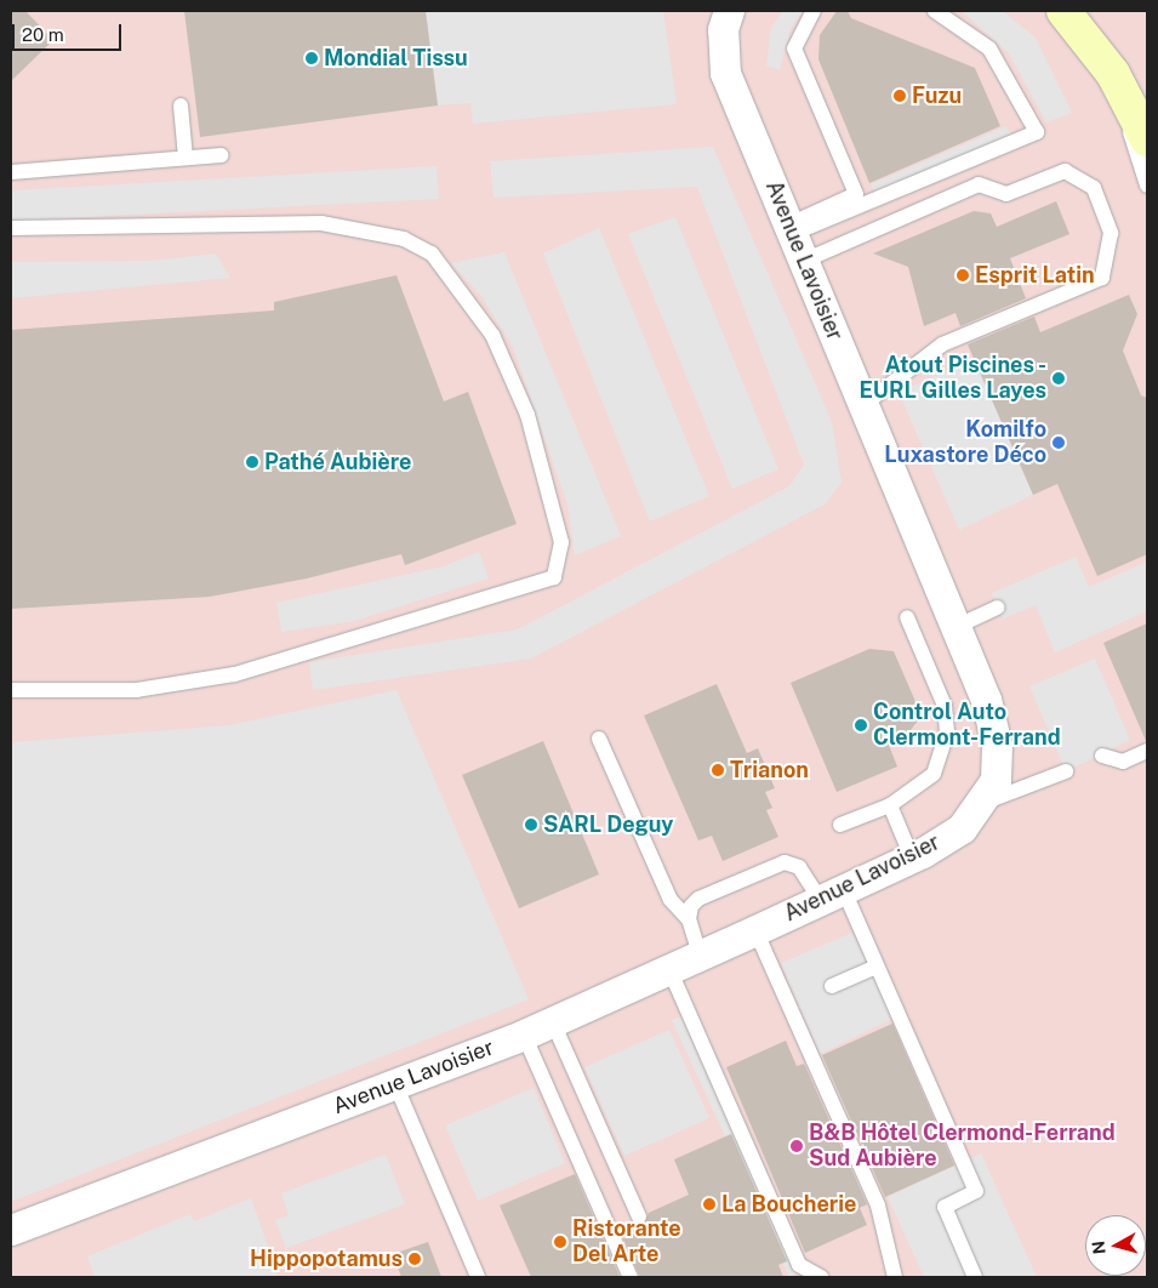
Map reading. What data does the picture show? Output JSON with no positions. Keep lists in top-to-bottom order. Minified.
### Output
{"streets":{"street":["Avenue Lavoisier"]},"places":["Mondial Tissu","Fuzu","Esprit Latin","Atout Piscines - EURL Gilles Layes","Komilfo Luxastore Déco","Pathé Aubière","Control Auto Clermont-Ferrand","Trianon","SARL Deguy","B&B Hôtel Clermond-Ferrand Sud Aubière","La Boucherie","Ristorante Del Arte","Hippopotamus"],"scale_bar":"20 m","north":"left"}
